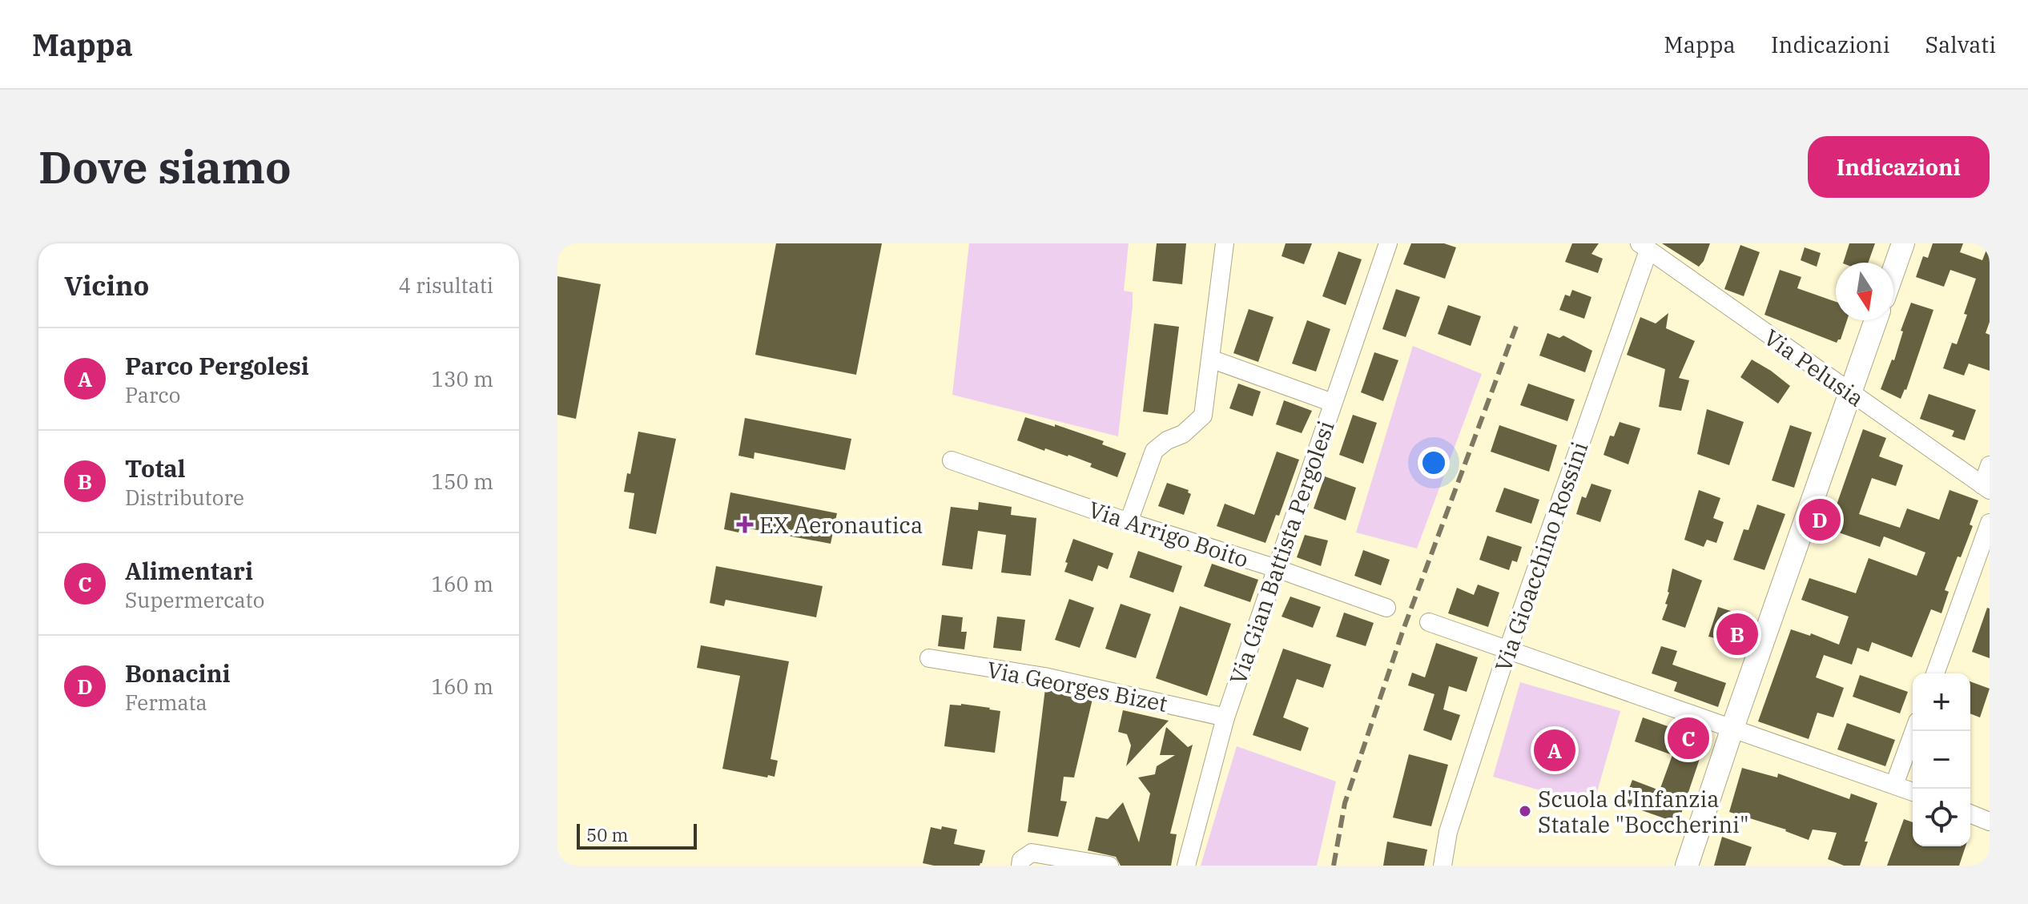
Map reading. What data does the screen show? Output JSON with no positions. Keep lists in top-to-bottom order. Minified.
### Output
{"streets":{"street":["Via Pelusia","Via Arrigo Boito","Via Gian Battista Pergolesi","Via Gioacchino Rossini","Via Georges Bizet"]},"crossings":[["Via Pelusia","Via Gioacchino Rossini"],["Via Arrigo Boito","Via Gian Battista Pergolesi"],["Via Gian Battista Pergolesi","Via Georges Bizet"]],"places":{"health":["EX Aeronautica"],"other":["Scuola d'Infanzia Statale \"Boccherini\""]},"scale_bar":"50 m","north":"bottom","page":{"header":"Mappa","nav":["Mappa","Indicazioni","Salvati"],"buttons":"Indicazioni","title":"Dove siamo","heading":["Vicino","4 risultati"],"list":[{"mark":"A","name":"Parco Pergolesi","note":"Parco","value":"130 m"},{"mark":"B","name":"Total","note":"Distributore","value":"150 m"},{"mark":"C","name":"Alimentari","note":"Supermercato","value":"160 m"},{"mark":"D","name":"Bonacini","note":"Fermata","value":"160 m"}],"pins":["D","B","C","A"],"map_buttons":["+","−"],"scale":"50 m"}}
